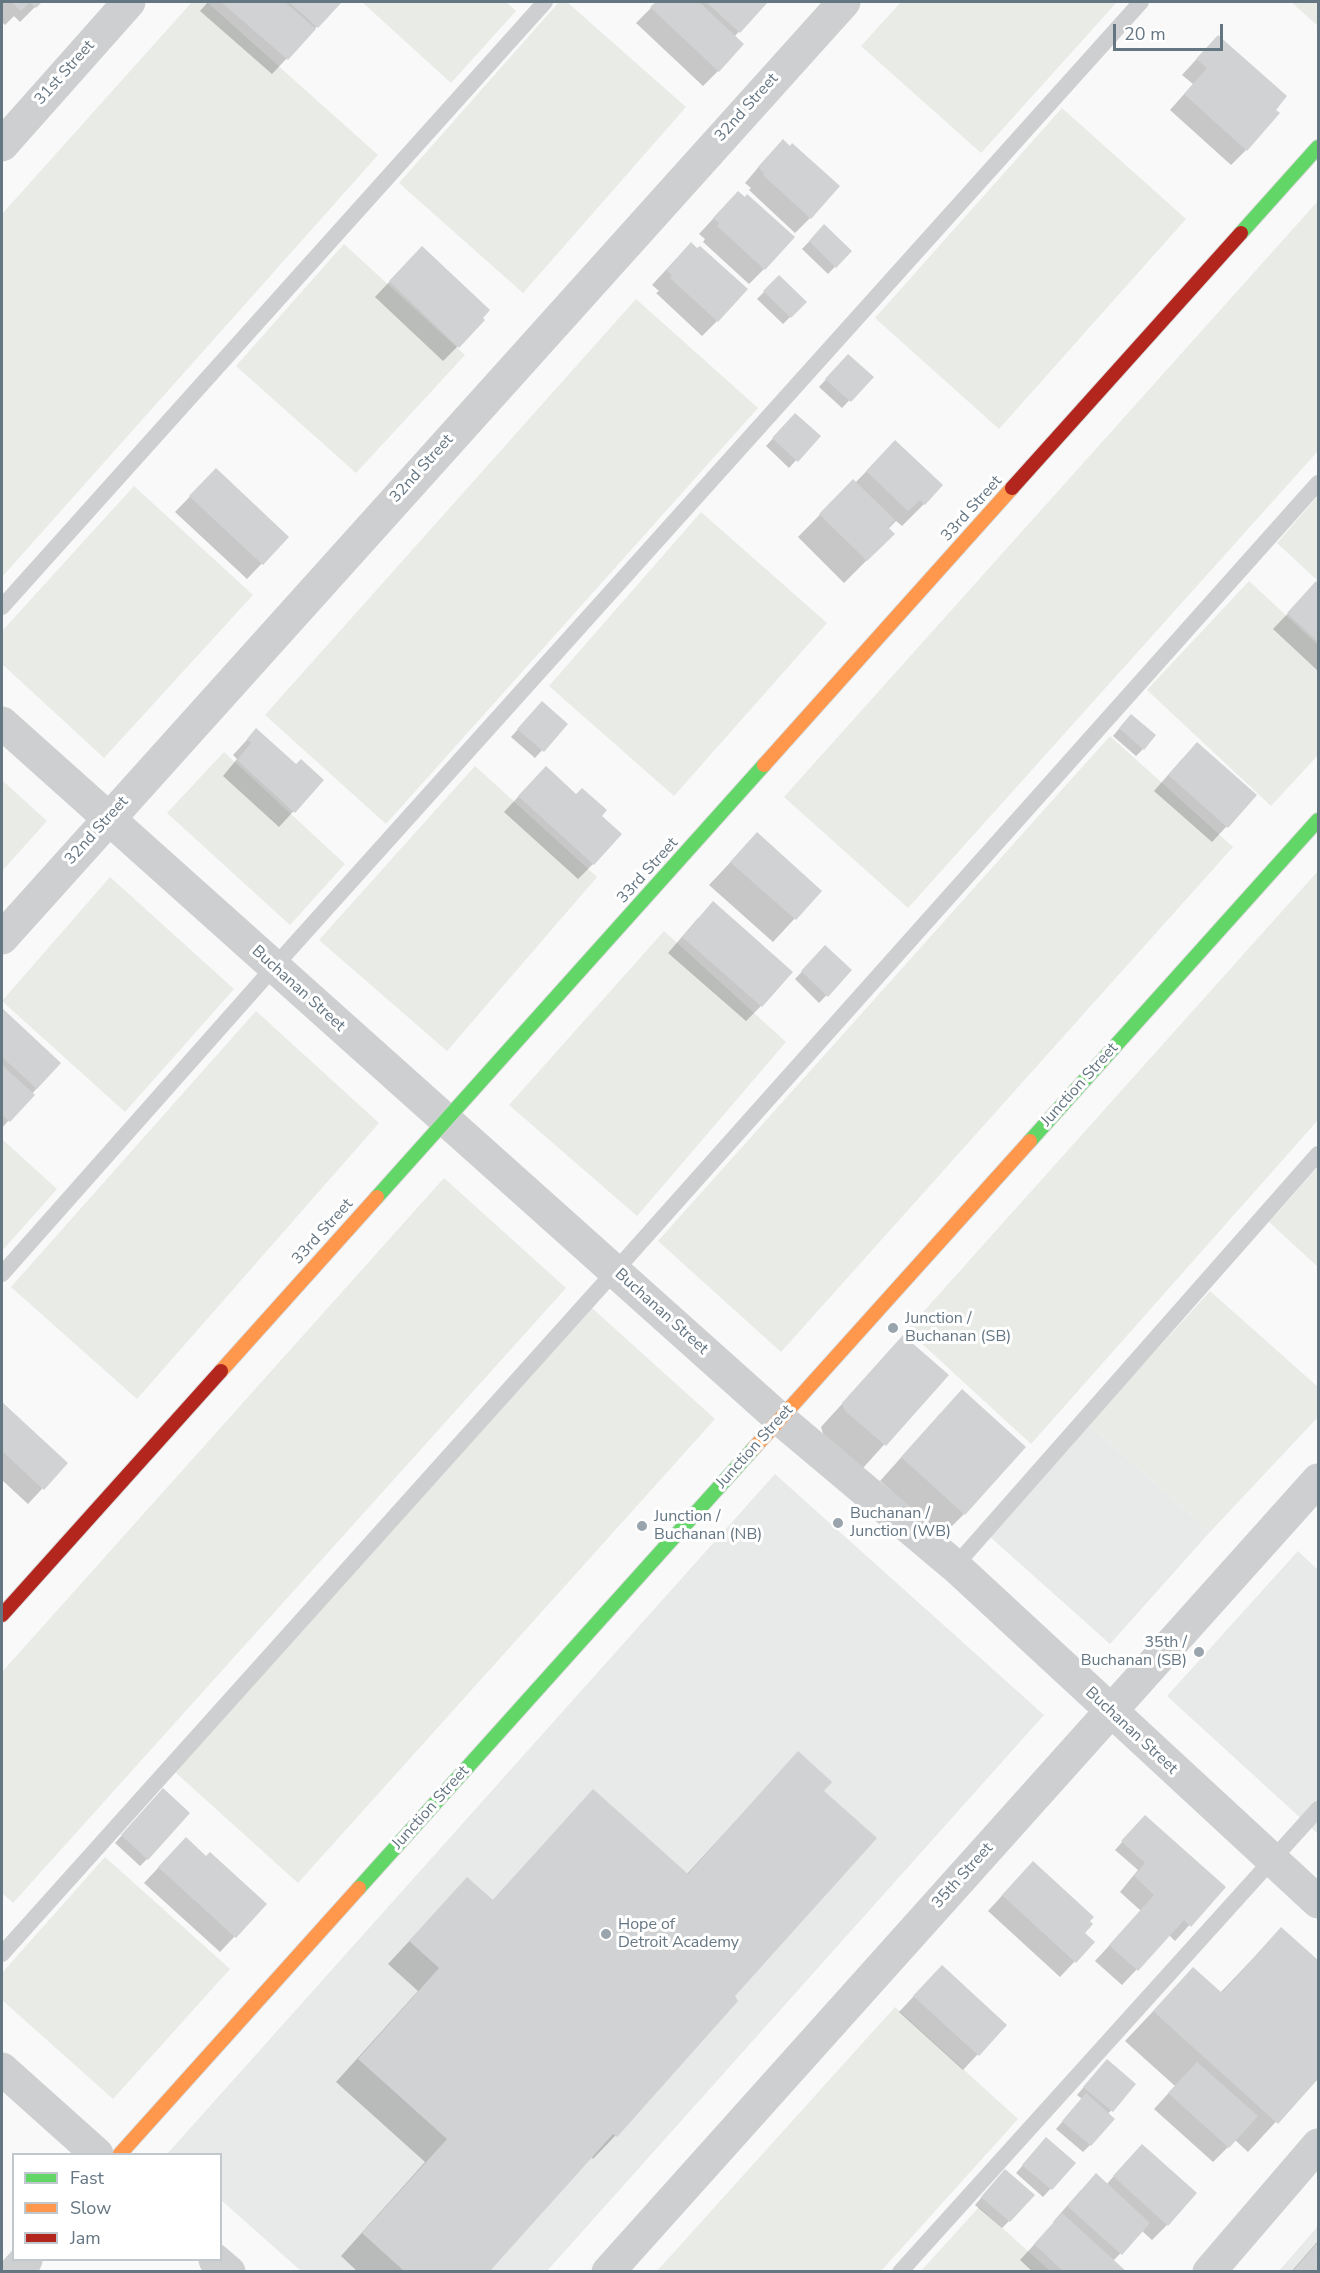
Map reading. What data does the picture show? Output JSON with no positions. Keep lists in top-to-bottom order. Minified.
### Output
{"streets":{"street":["31st Street","32nd Street","33rd Street","Buchanan Street","Junction Street","35th Street"]},"crossings":[["32nd Street","Buchanan Street"],["33rd Street","Buchanan Street"],["Buchanan Street","Junction Street"],["Buchanan Street","35th Street"]],"places":["Junction / Buchanan (SB)","Buchanan / Junction (WB)","Junction / Buchanan (NB)","35th / Buchanan (SB)","Hope of Detroit Academy"],"legend":["Fast","Slow","Jam"],"scale_bar":"20 m"}
